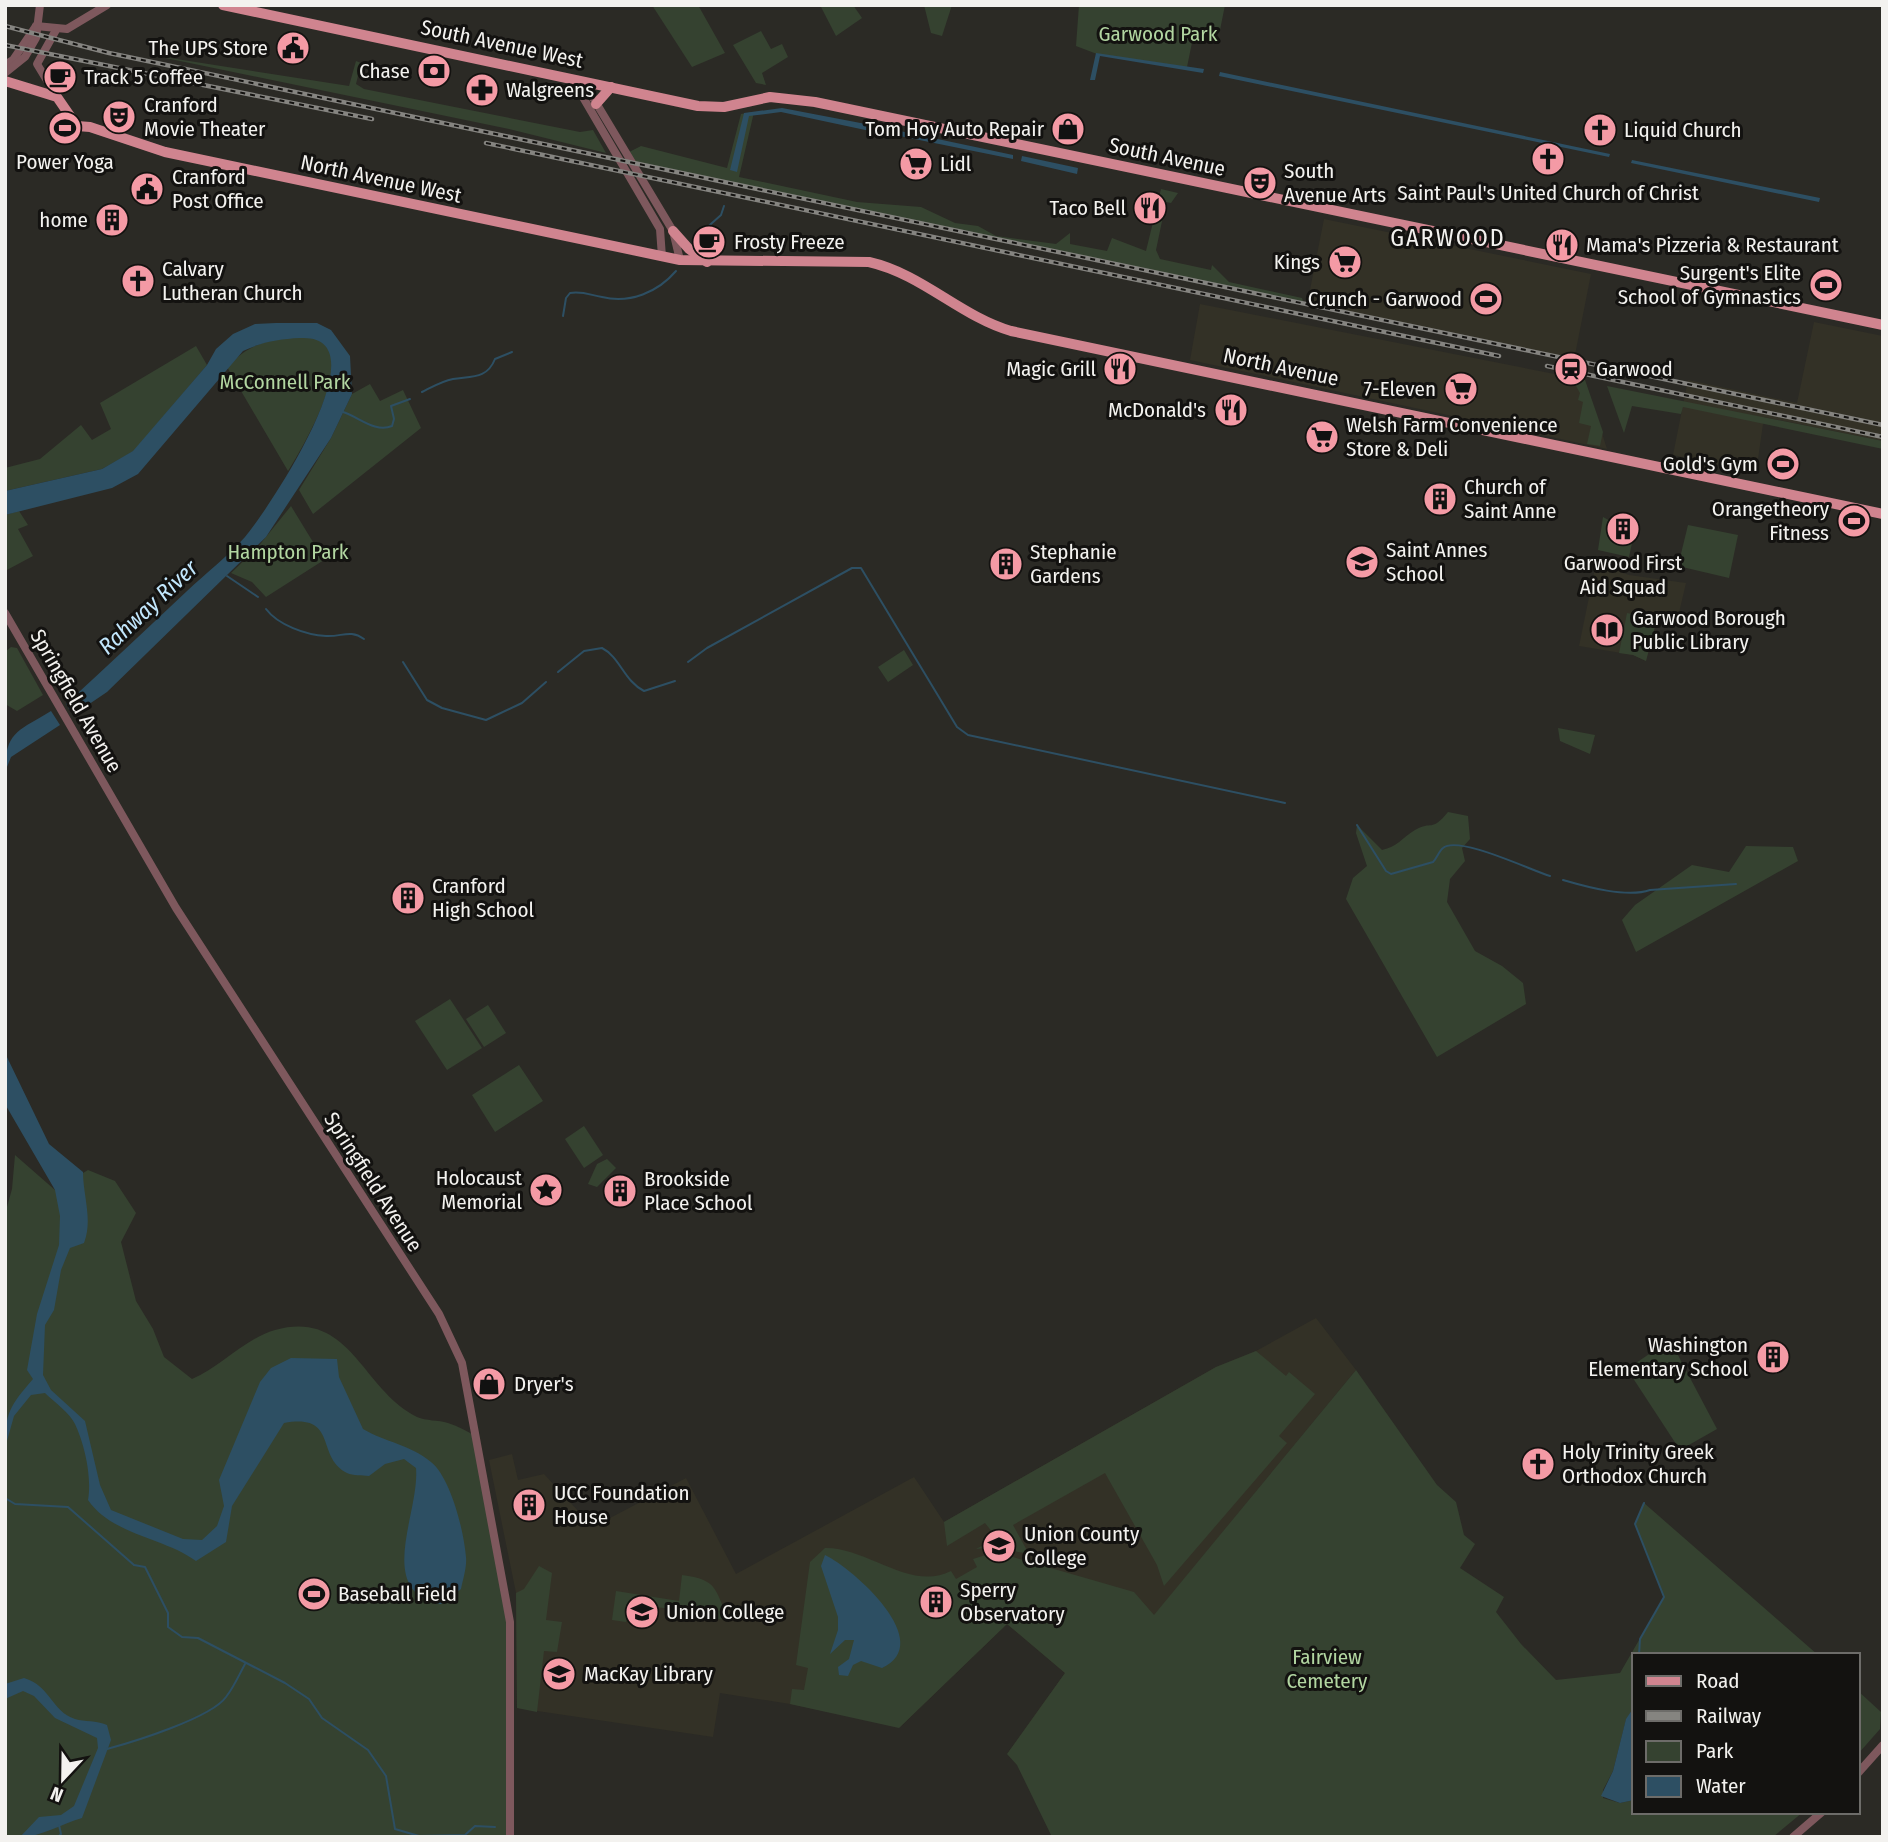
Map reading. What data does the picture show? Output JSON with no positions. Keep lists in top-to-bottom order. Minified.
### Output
{"streets":{"main road":["South Avenue West","South Avenue","North Avenue West","North Avenue"],"street":["Springfield Avenue"]},"crossings":[["South Avenue West","South Avenue"],["North Avenue West","North Avenue"]],"districts":["GARWOOD"],"water":["Rahway River"],"parks":["Garwood Park","McConnell Park","Hampton Park","Fairview Cemetery"],"places":{"public building":["The UPS Store","Cranford Post Office"],"bank":["Chase"],"cafe":["Track 5 Coffee","Frosty Freeze"],"pharmacy":["Walgreens"],"theatre":["Cranford Movie Theater","South Avenue Arts"],"sports":["Power Yoga","Surgent's Elite School of Gymnastics","Crunch - Garwood","Gold's Gym","Orangetheory Fitness","Baseball Field"],"shop":["Tom Hoy Auto Repair","Dryer's"],"church":["Liquid Church","Saint Paul's United Church of Christ","Calvary Lutheran Church","Holy Trinity Greek Orthodox Church"],"supermarket":["Lidl","Kings","7-Eleven","Welsh Farm Convenience Store & Deli"],"restaurant":["Taco Bell","Mama's Pizzeria & Restaurant","Magic Grill","McDonald's"],"building":["home","Church of Saint Anne","Garwood First Aid Squad","Stephanie Gardens","Cranford High School","Brookside Place School","Washington Elementary School","UCC Foundation House","Sperry Observatory"],"station":["Garwood"],"school or university":["Saint Annes School","Union County College","Union College","MacKay Library"],"library":["Garwood Borough Public Library"],"place":["Holocaust Memorial"]},"legend":["Road","Railway","Park","Water"],"north":"bottom"}
